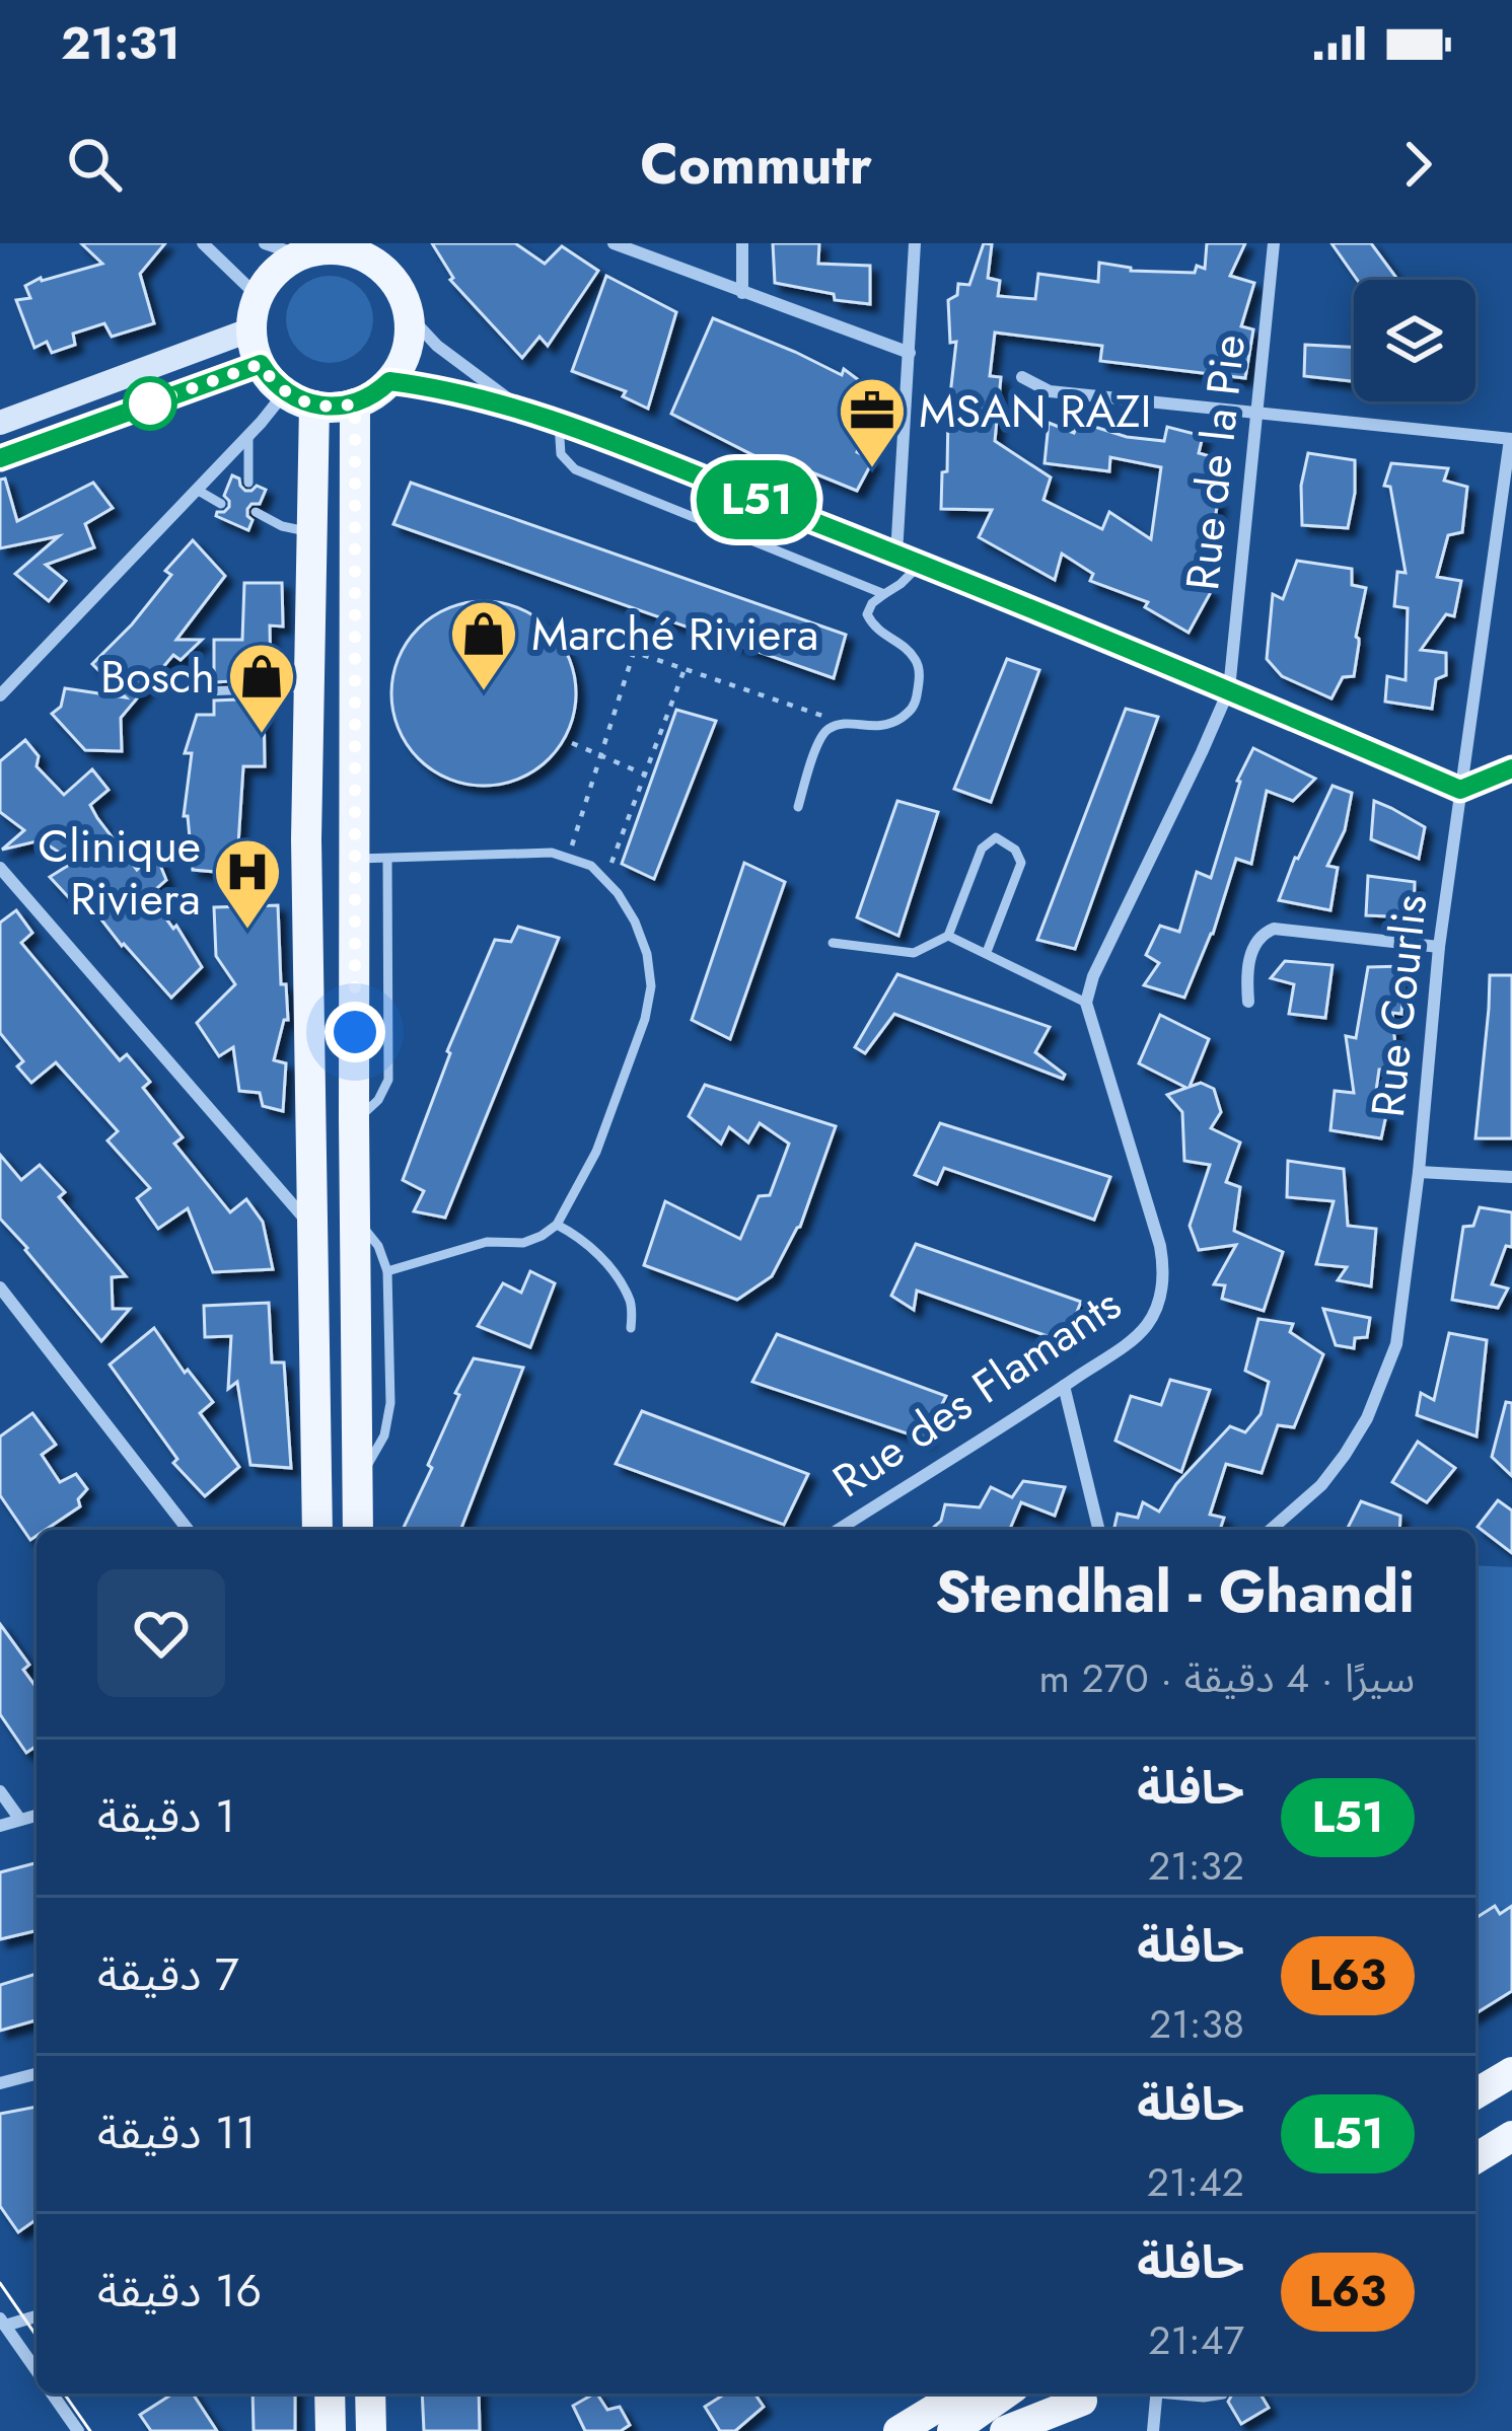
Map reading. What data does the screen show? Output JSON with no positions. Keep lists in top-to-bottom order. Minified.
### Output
{"streets":{"street":["Rue de la Pie","Rue Courlis","Rue des Flamants"]},"places":{"office":["MSAN RAZI"],"shop":["Marché Riviera","Bosch"],"hospital":["Clinique Riviera"]},"lines":["bus line L51"],"page":{"status":"21:31","header":"Commutr","on_map":"L51","heading":["Stendhal - Ghandi","سيرًا · 4 دقيقة · 270 m"],"list":[{"mark":"L51","name":"حافلة","note":"21:32","value":"1 دقيقة"},{"mark":"L63","name":"حافلة","note":"21:38","value":"7 دقيقة"},{"mark":"L51","name":"حافلة","note":"21:42","value":"11 دقيقة"},{"mark":"L63","name":"حافلة","note":"21:47","value":"16 دقيقة"}]}}
